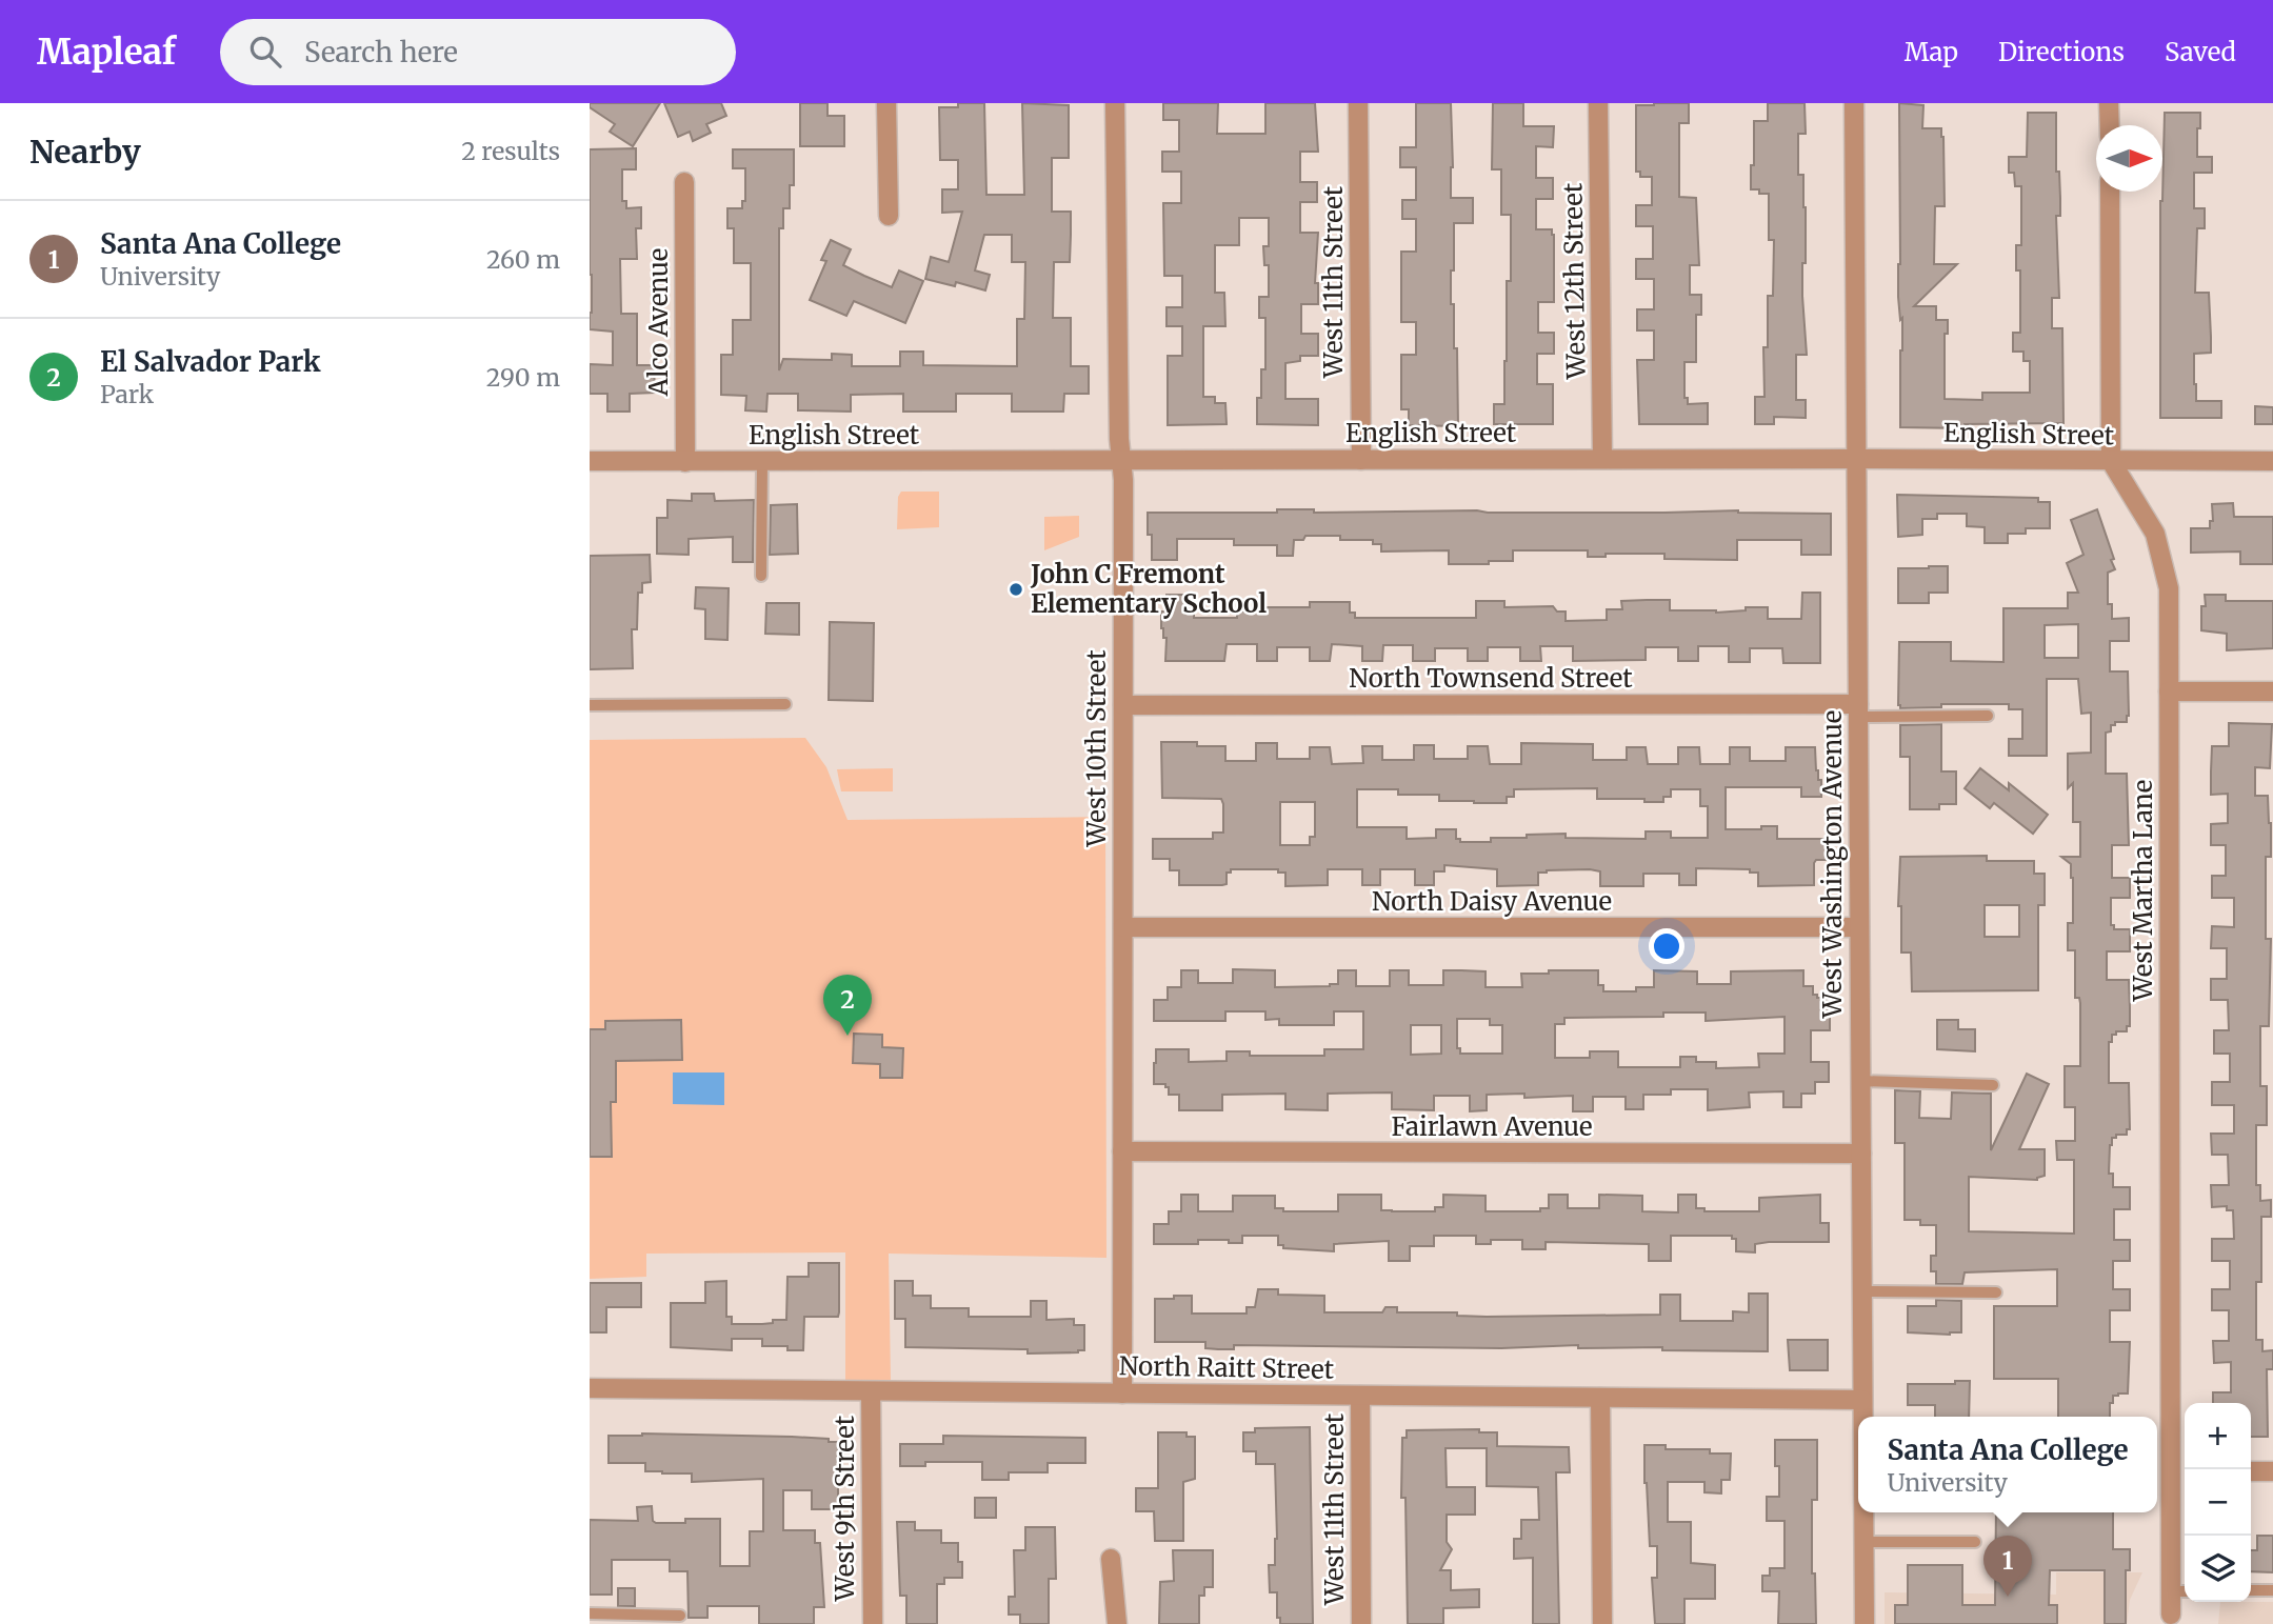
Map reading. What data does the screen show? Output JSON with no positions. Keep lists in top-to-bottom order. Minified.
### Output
{"streets":{"street":["West 12th Street","West 11th Street","Alco Avenue","English Street","North Townsend Street","West 10th Street","West Washington Avenue","West Martha Lane","North Daisy Avenue","Fairlawn Avenue","North Raitt Street","West 9th Street"]},"crossings":[["West 12th Street","English Street"],["West 11th Street","English Street"],["West 11th Street","North Raitt Street"],["Alco Avenue","English Street"],["English Street","West 10th Street"],["English Street","West Washington Avenue"],["English Street","West Martha Lane"],["North Townsend Street","West 10th Street"],["North Townsend Street","West Washington Avenue"],["West 10th Street","North Daisy Avenue"],["West 10th Street","Fairlawn Avenue"],["West 10th Street","North Raitt Street"],["West Washington Avenue","North Daisy Avenue"],["West Washington Avenue","Fairlawn Avenue"],["West Washington Avenue","North Raitt Street"],["North Raitt Street","West 9th Street"]],"places":["John C Fremont Elementary School"],"north":"right","page":{"header":"Mapleaf","search":"Search here","nav":["Map","Directions","Saved"],"heading":["Nearby","2 results"],"list":[{"mark":"1","name":"Santa Ana College","note":"University","value":"260 m"},{"mark":"2","name":"El Salvador Park","note":"Park","value":"290 m"}],"pins":["2","1"],"map_buttons":["+","−"],"popup":["Santa Ana College","University"]}}
